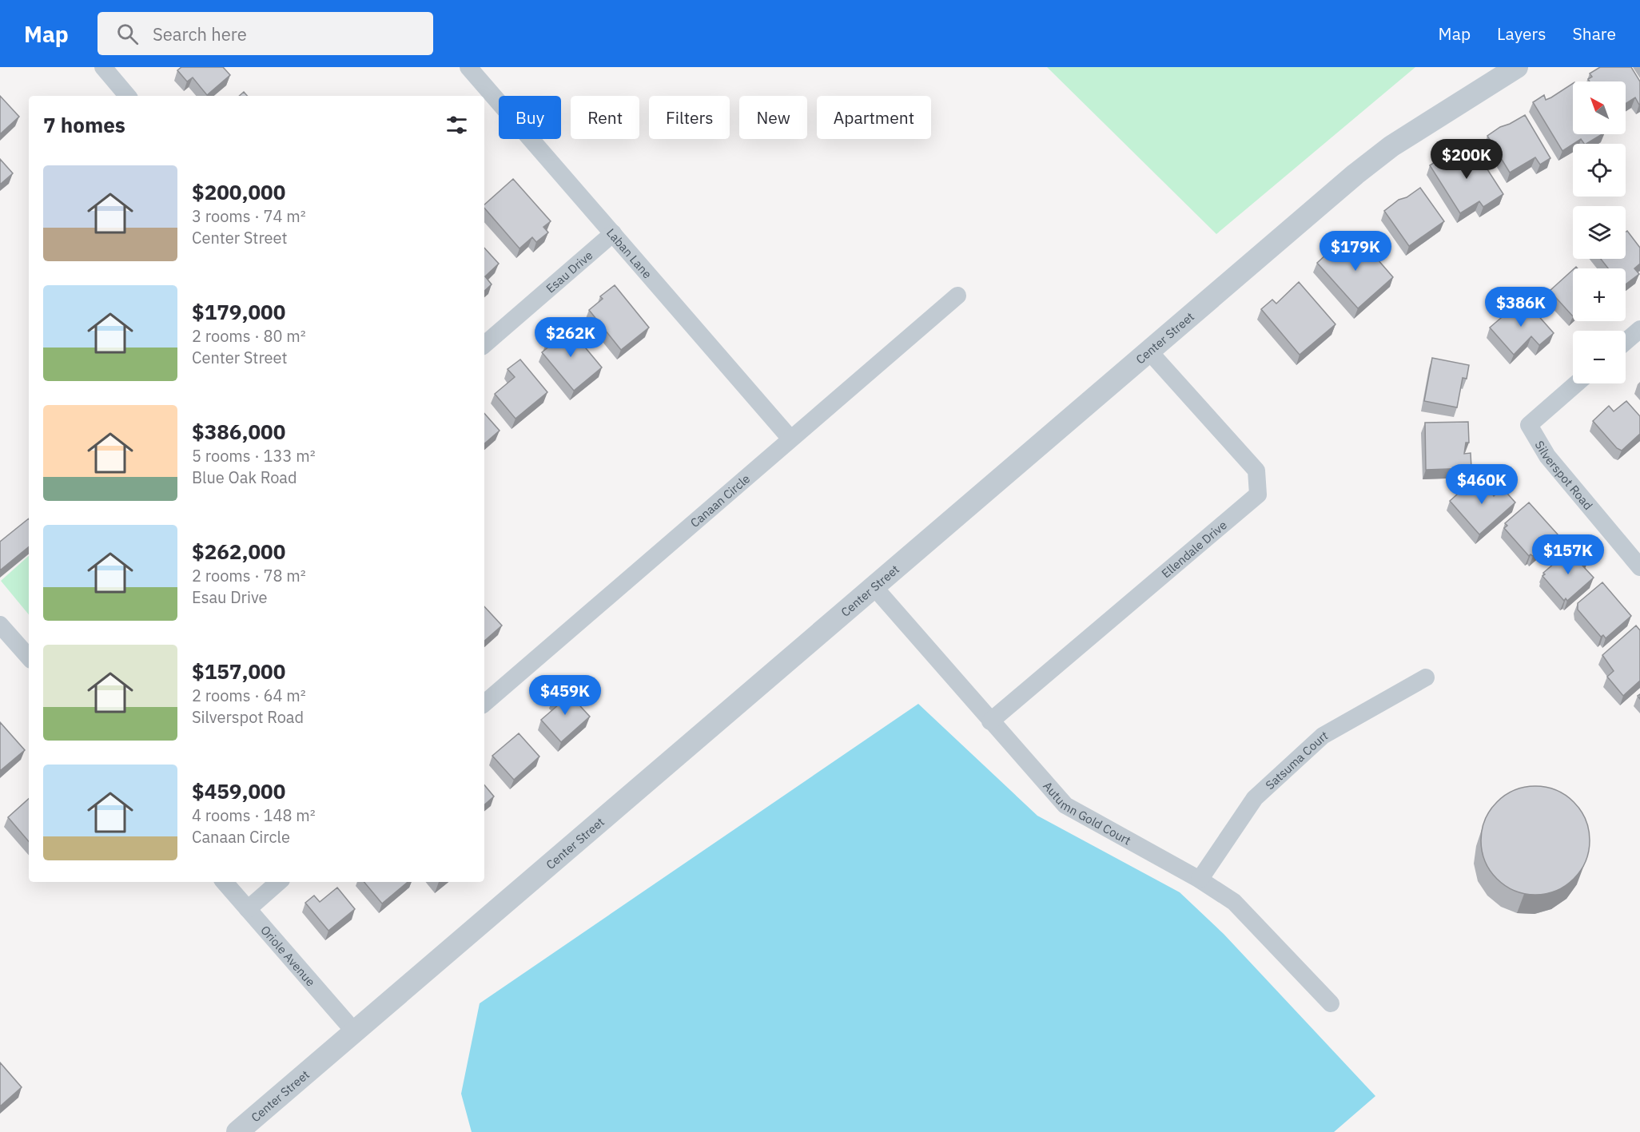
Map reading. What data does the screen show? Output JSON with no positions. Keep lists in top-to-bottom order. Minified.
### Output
{"streets":{"street":["Laban Lane","Esau Drive","Center Street","Silverspot Road","Canaan Circle","Ellendale Drive","Satsuma Court","Autumn Gold Court","Oriole Avenue"]},"crossings":[["Laban Lane","Esau Drive"],["Laban Lane","Canaan Circle"],["Center Street","Ellendale Drive"],["Center Street","Autumn Gold Court"],["Center Street","Oriole Avenue"],["Ellendale Drive","Autumn Gold Court"],["Satsuma Court","Autumn Gold Court"]],"north":"top left","page":{"header":"Map","search":"Search here","nav":["Map","Layers","Share"],"map_buttons":["+","−"],"chip":["Buy","Rent","Filters","New","Apartment"],"heading":"7 homes","price":["$200K","$179K","$386K","$262K","$460K","$157K","$459K"],"list":[{"name":"$200,000","note":"3 rooms · 74 m² · Center Street"},{"name":"$179,000","note":"2 rooms · 80 m² · Center Street"},{"name":"$386,000","note":"5 rooms · 133 m² · Blue Oak Road"},{"name":"$262,000","note":"2 rooms · 78 m² · Esau Drive"},{"name":"$157,000","note":"2 rooms · 64 m² · Silverspot Road"},{"name":"$459,000","note":"4 rooms · 148 m² · Canaan Circle"}]}}
